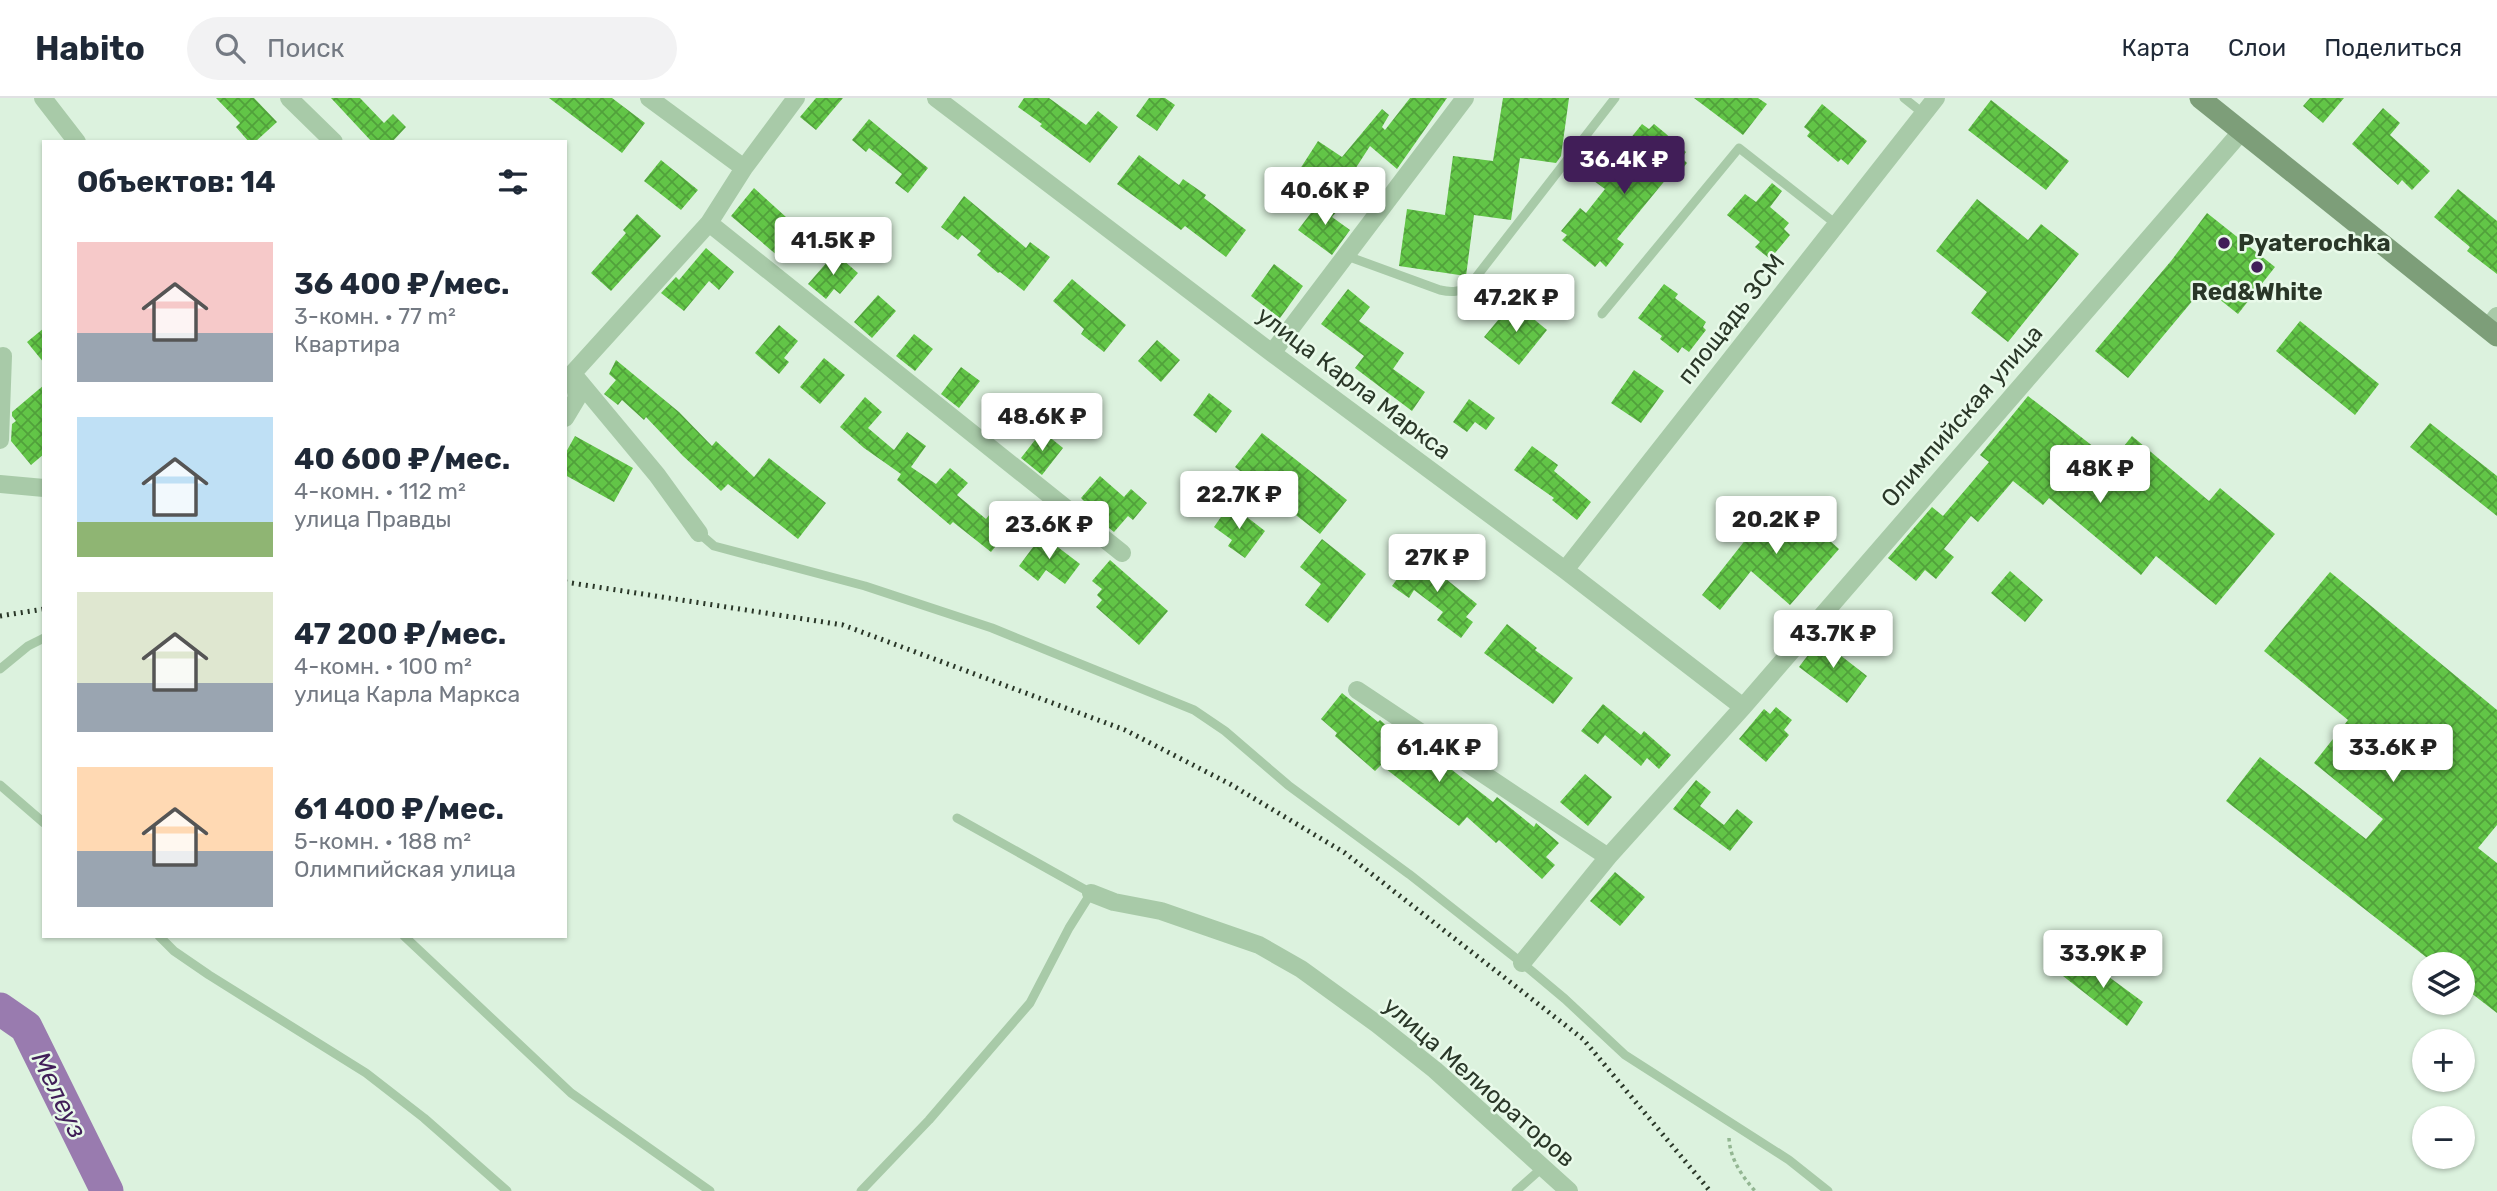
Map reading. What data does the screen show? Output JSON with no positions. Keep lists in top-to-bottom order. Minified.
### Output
{"streets":{"street":["площадь ЗСМ","улица Карла Маркса","Олимпийская улица","улица Мелиораторов"]},"crossings":[["площадь ЗСМ","улица Карла Маркса"],["улица Карла Маркса","Олимпийская улица"]],"water":["Мелеуз"],"places":["Pyaterochka","Red&White"],"page":{"header":"Habito","search":"Поиск","nav":["Карта","Слои","Поделиться"],"price":["36.4K ₽","40.6K ₽","41.5K ₽","47.2K ₽","48.6K ₽","48K ₽","22.7K ₽","20.2K ₽","23.6K ₽","27K ₽","43.7K ₽","61.4K ₽","33.6K ₽","33.9K ₽"],"heading":"Объектов: 14","list":[{"name":"36 400 ₽/мес.","note":"3-комн. · 77 m² · Квартира"},{"name":"40 600 ₽/мес.","note":"4-комн. · 112 m² · улица Правды"},{"name":"47 200 ₽/мес.","note":"4-комн. · 100 m² · улица Карла Маркса"},{"name":"61 400 ₽/мес.","note":"5-комн. · 188 m² · Олимпийская улица"}],"map_buttons":["+","−"]}}
